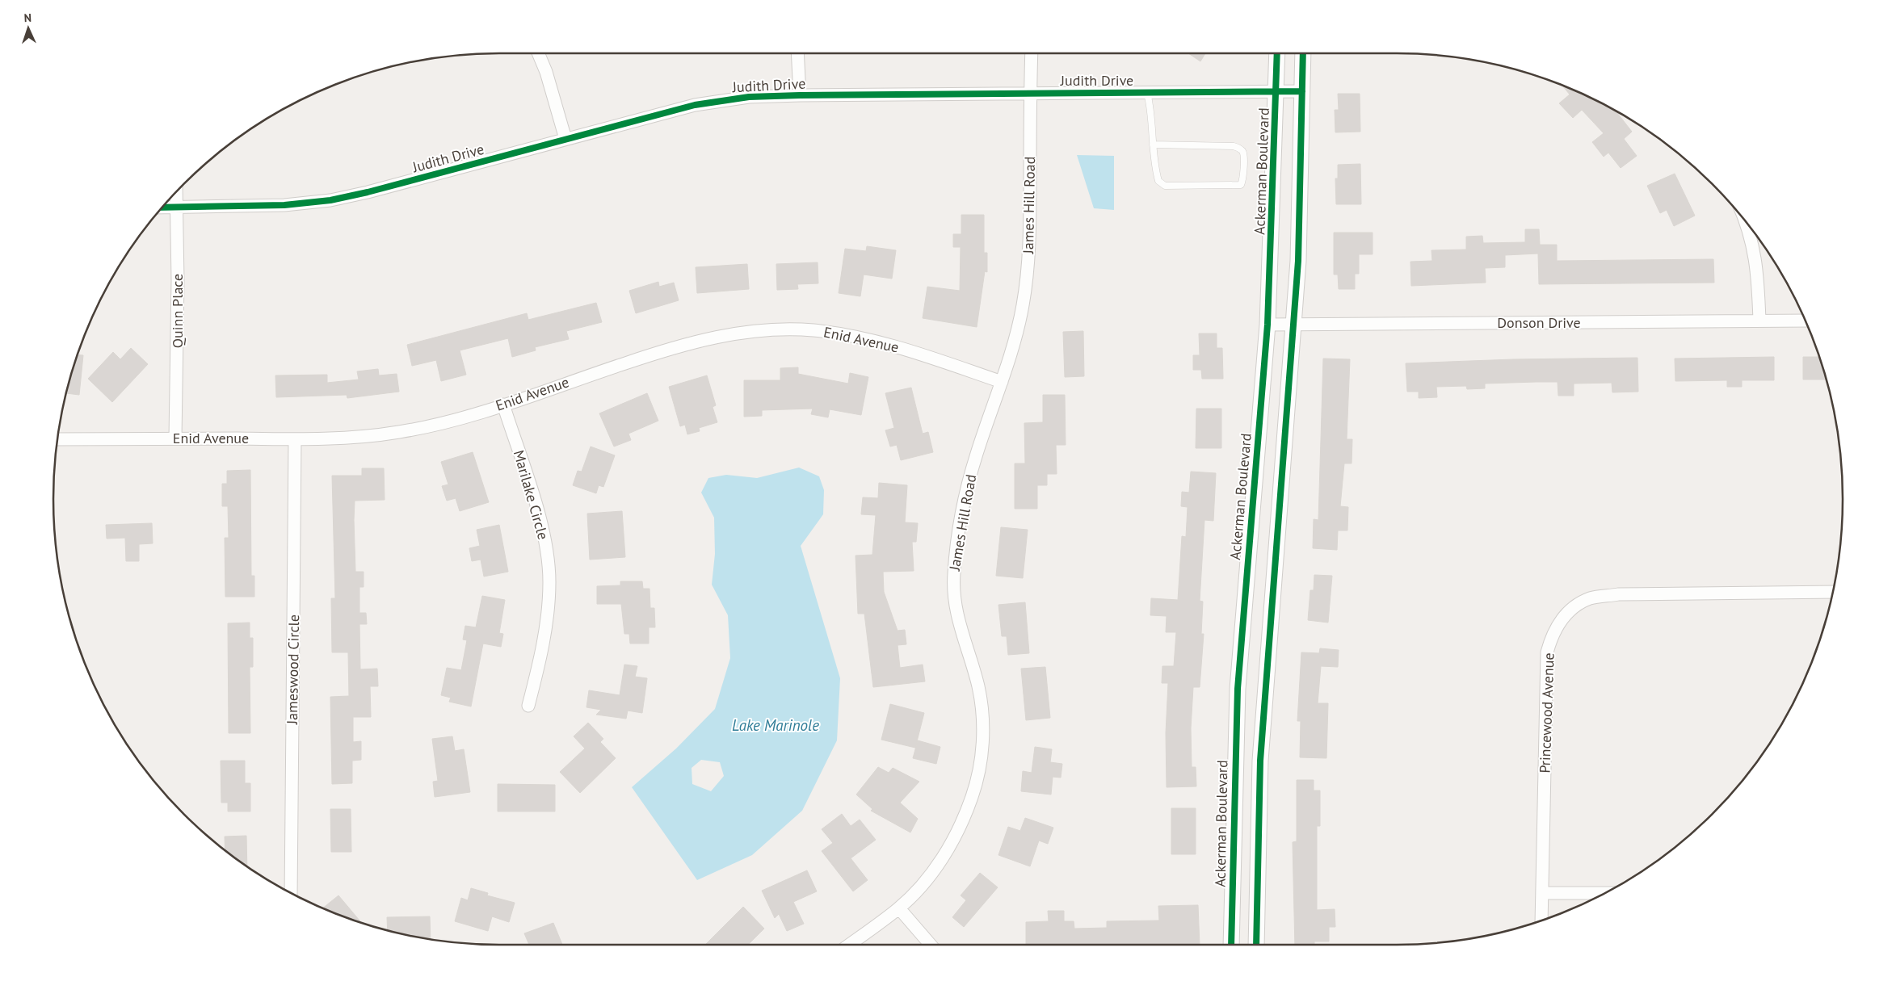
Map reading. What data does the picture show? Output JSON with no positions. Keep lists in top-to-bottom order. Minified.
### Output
{"streets":{"street":["Judith Drive","Ackerman Boulevard","James Hill Road","Quinn Place","Donson Drive","Enid Avenue","Marilake Circle","Jameswood Circle","Princewood Avenue"]},"crossings":[["Judith Drive","Ackerman Boulevard"],["Judith Drive","James Hill Road"],["Judith Drive","Quinn Place"],["Ackerman Boulevard","Donson Drive"],["James Hill Road","Enid Avenue"],["Quinn Place","Enid Avenue"],["Enid Avenue","Marilake Circle"],["Enid Avenue","Jameswood Circle"]],"water":["Lake Marinole"],"north":"top"}
